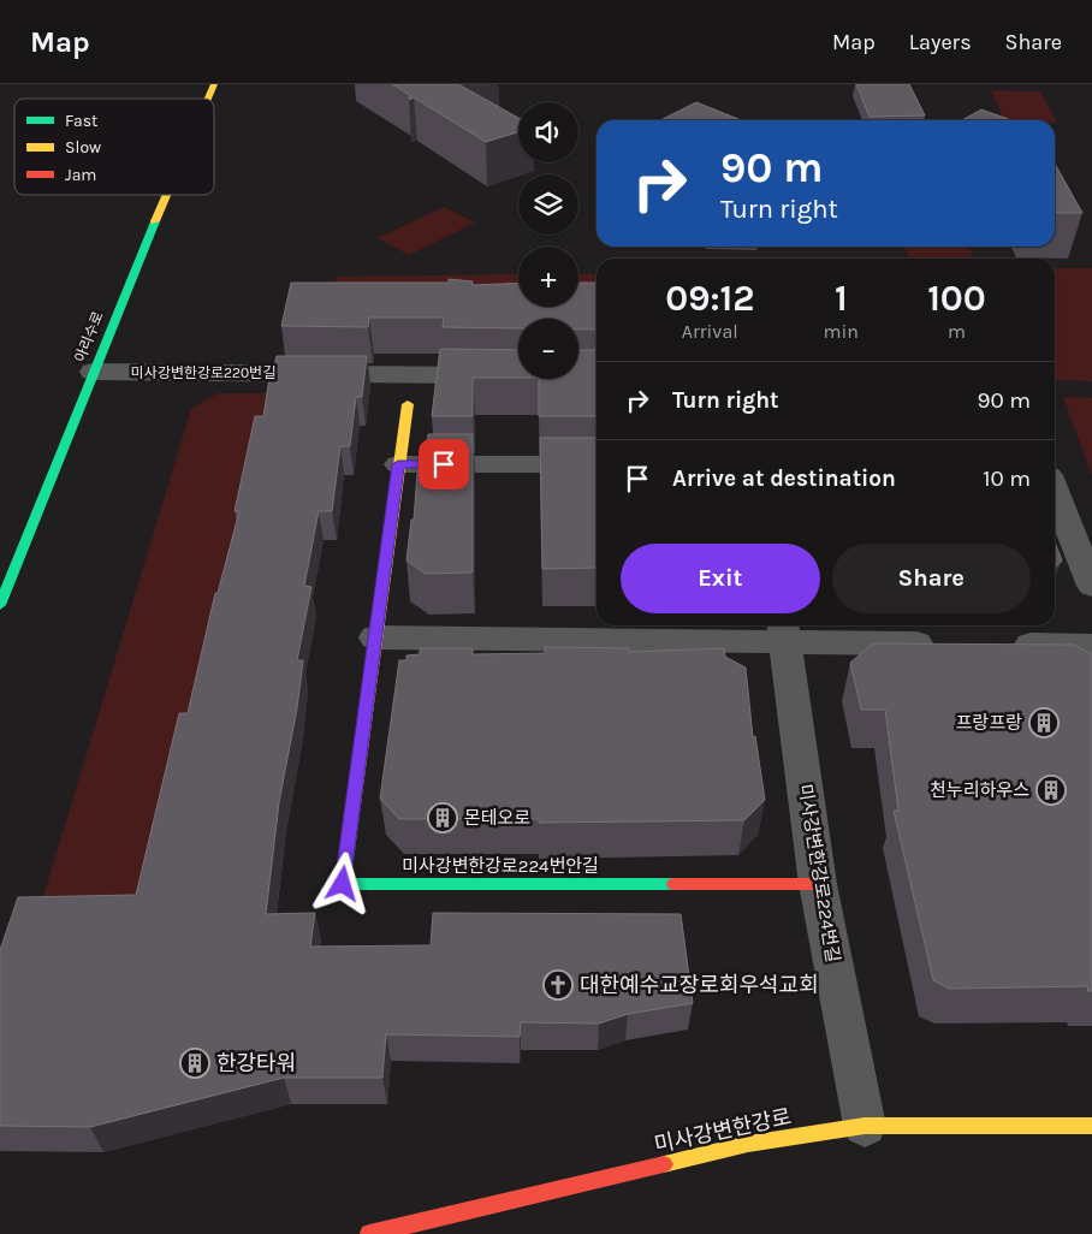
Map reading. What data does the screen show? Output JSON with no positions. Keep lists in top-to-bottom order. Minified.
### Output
{"streets":{"street":["아리수로","미사강변한강로220번길","미사강변한강로224번안길","미사강변한강로224번길","미사강변한강로"]},"crossings":[["아리수로","미사강변한강로220번길"],["미사강변한강로224번안길","미사강변한강로224번길"],["미사강변한강로224번길","미사강변한강로"]],"places":{"building":["프랑프랑","천누리하우스","몬테오로","한강타워"],"church":["대한예수교장로회우석교회"]},"legend":["Fast","Slow","Jam"],"page":{"header":"Map","nav":["Map","Layers","Share"],"map_buttons":["+","−"],"turn":["90 m","Turn right"],"eta":["09:12","Arrival","1","min","100","m"],"list":[{"name":"Turn right","value":"90 m"},{"name":"Arrive at destination","value":"10 m"}],"buttons":["Exit","Share"]}}
